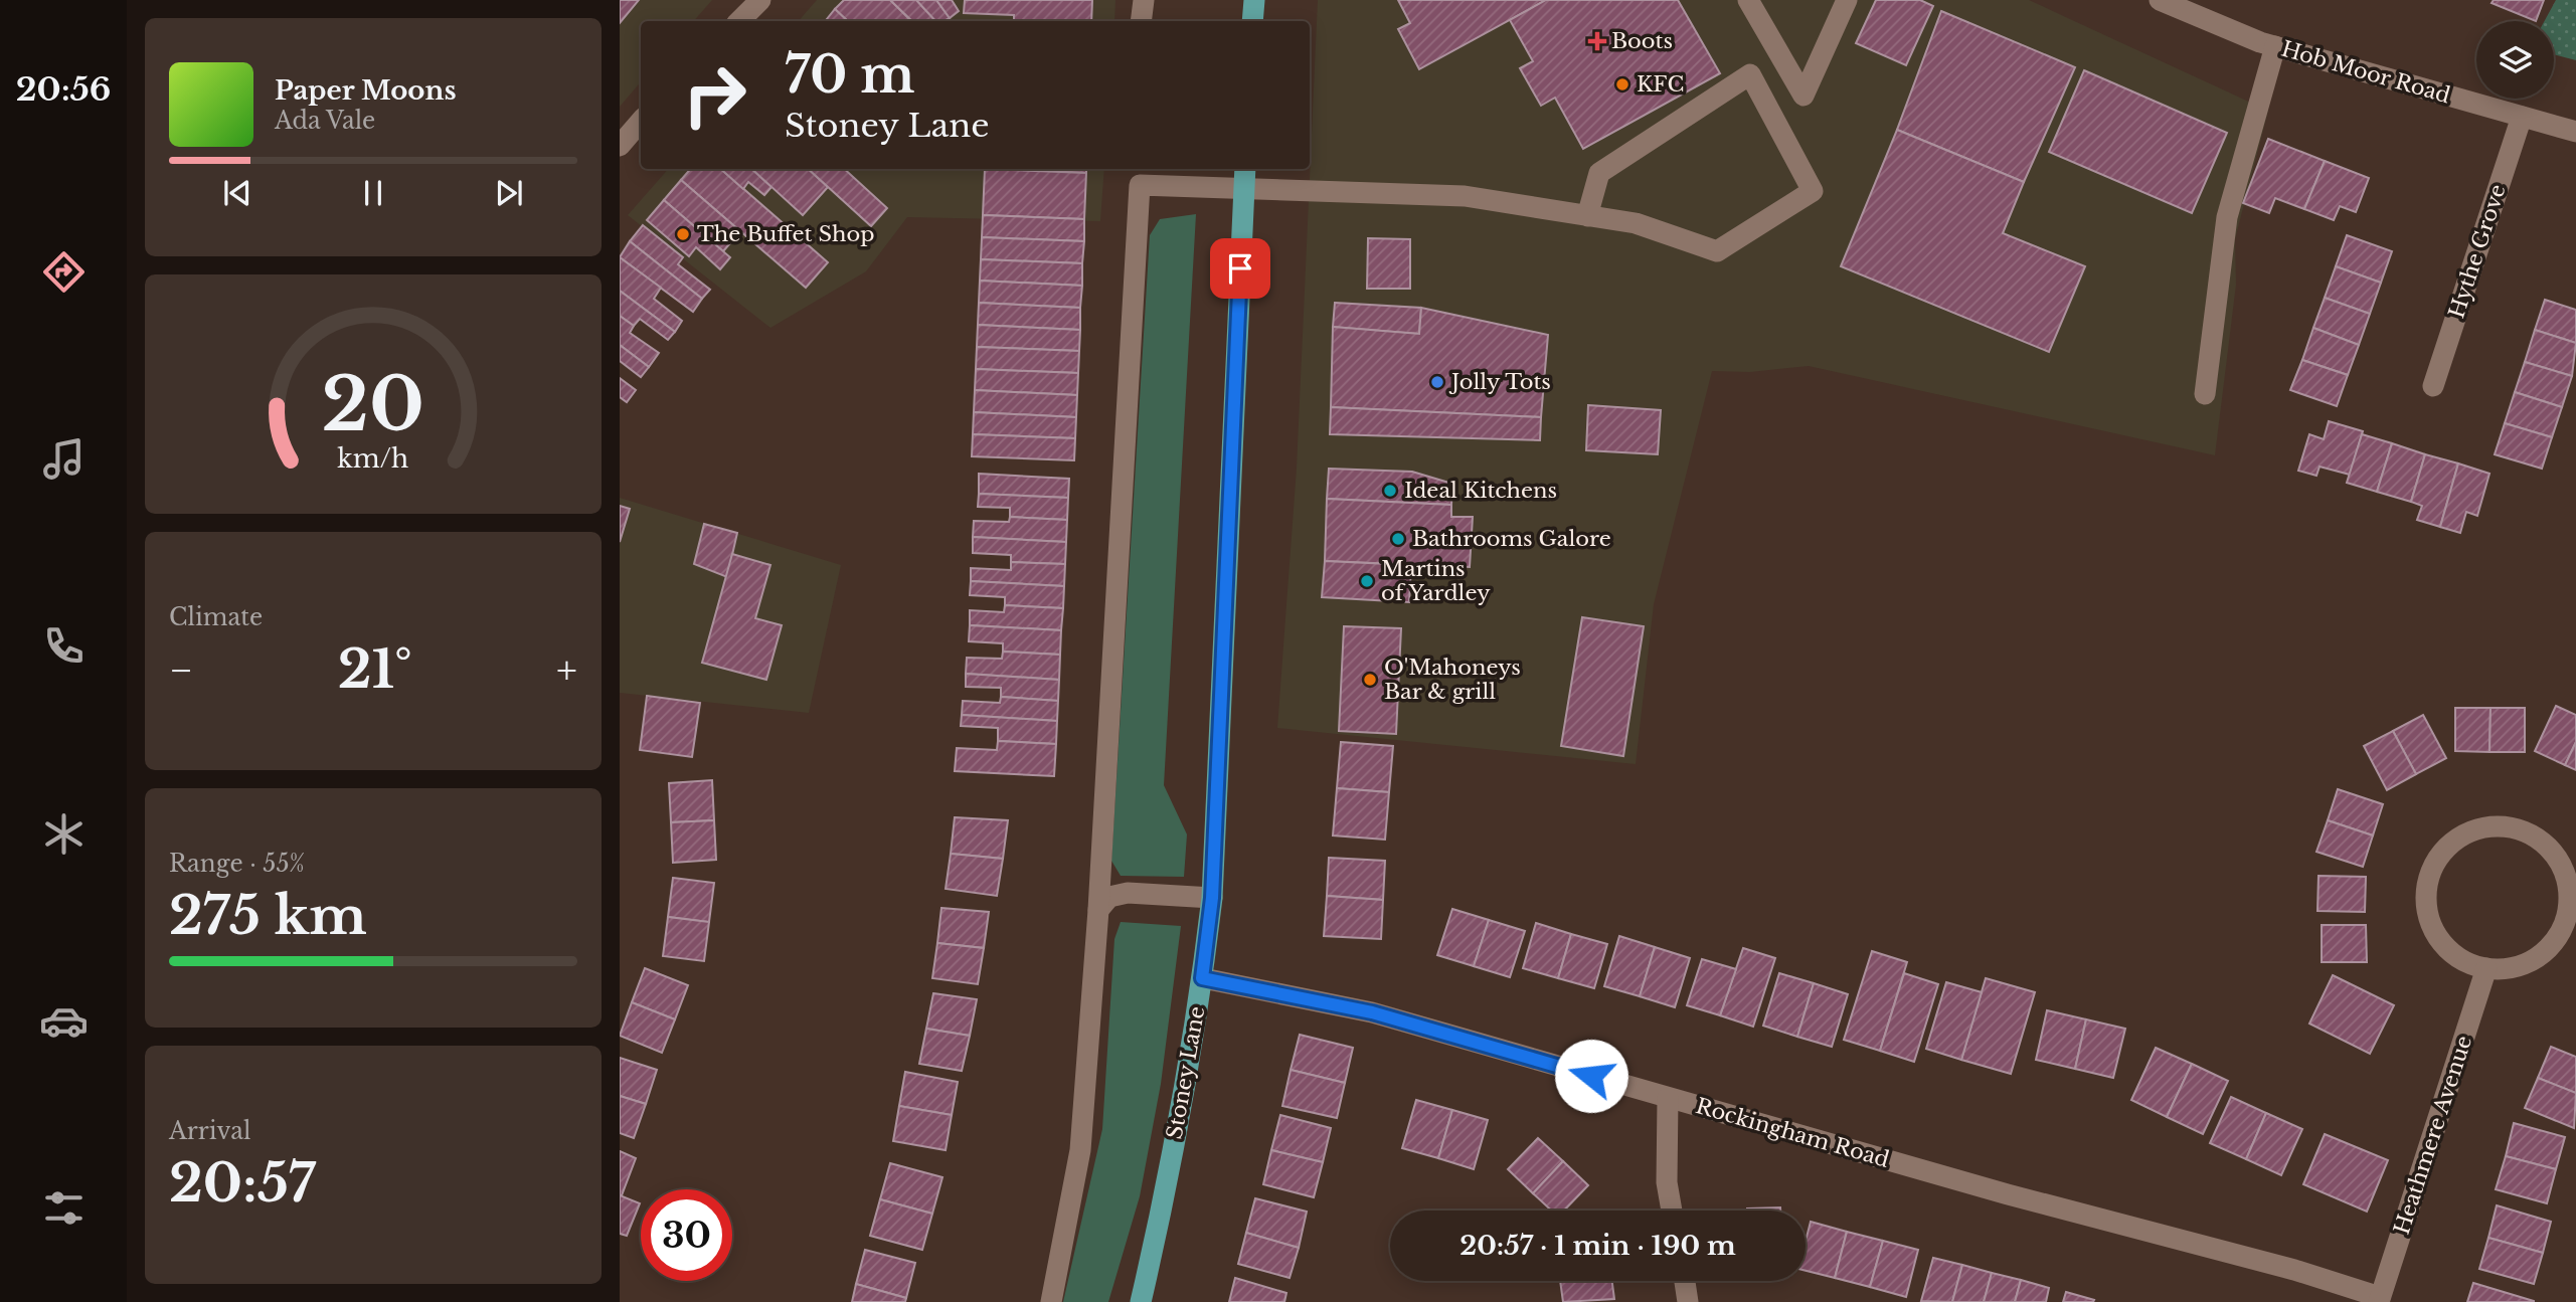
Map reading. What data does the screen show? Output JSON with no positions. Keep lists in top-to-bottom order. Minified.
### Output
{"streets":{"main road":["Stoney Lane"],"street":["Hob Moor Road","Hythe Grove","Rockingham Road","Heathmere Avenue"]},"crossings":[["Hob Moor Road","Hythe Grove"],["Stoney Lane","Rockingham Road"],["Rockingham Road","Heathmere Avenue"]],"places":{"health":["Boots"],"other":["KFC","The Buffet Shop","Jolly Tots","Ideal Kitchens","Bathrooms Galore","Martins of Yardley","O'Mahoneys Bar & grill"]},"page":{"tabs":"20:56","turn":["70 m","Stoney Lane"],"song":["Paper Moons","Ada Vale"],"tile":["Climate",["Range · 55%","275 km"],["Arrival","20:57"]],"heat":["−","21°","+"],"limit":"30","trip":"20:57 · 1 min · 190 m","gauge":["20","km/h"]}}
